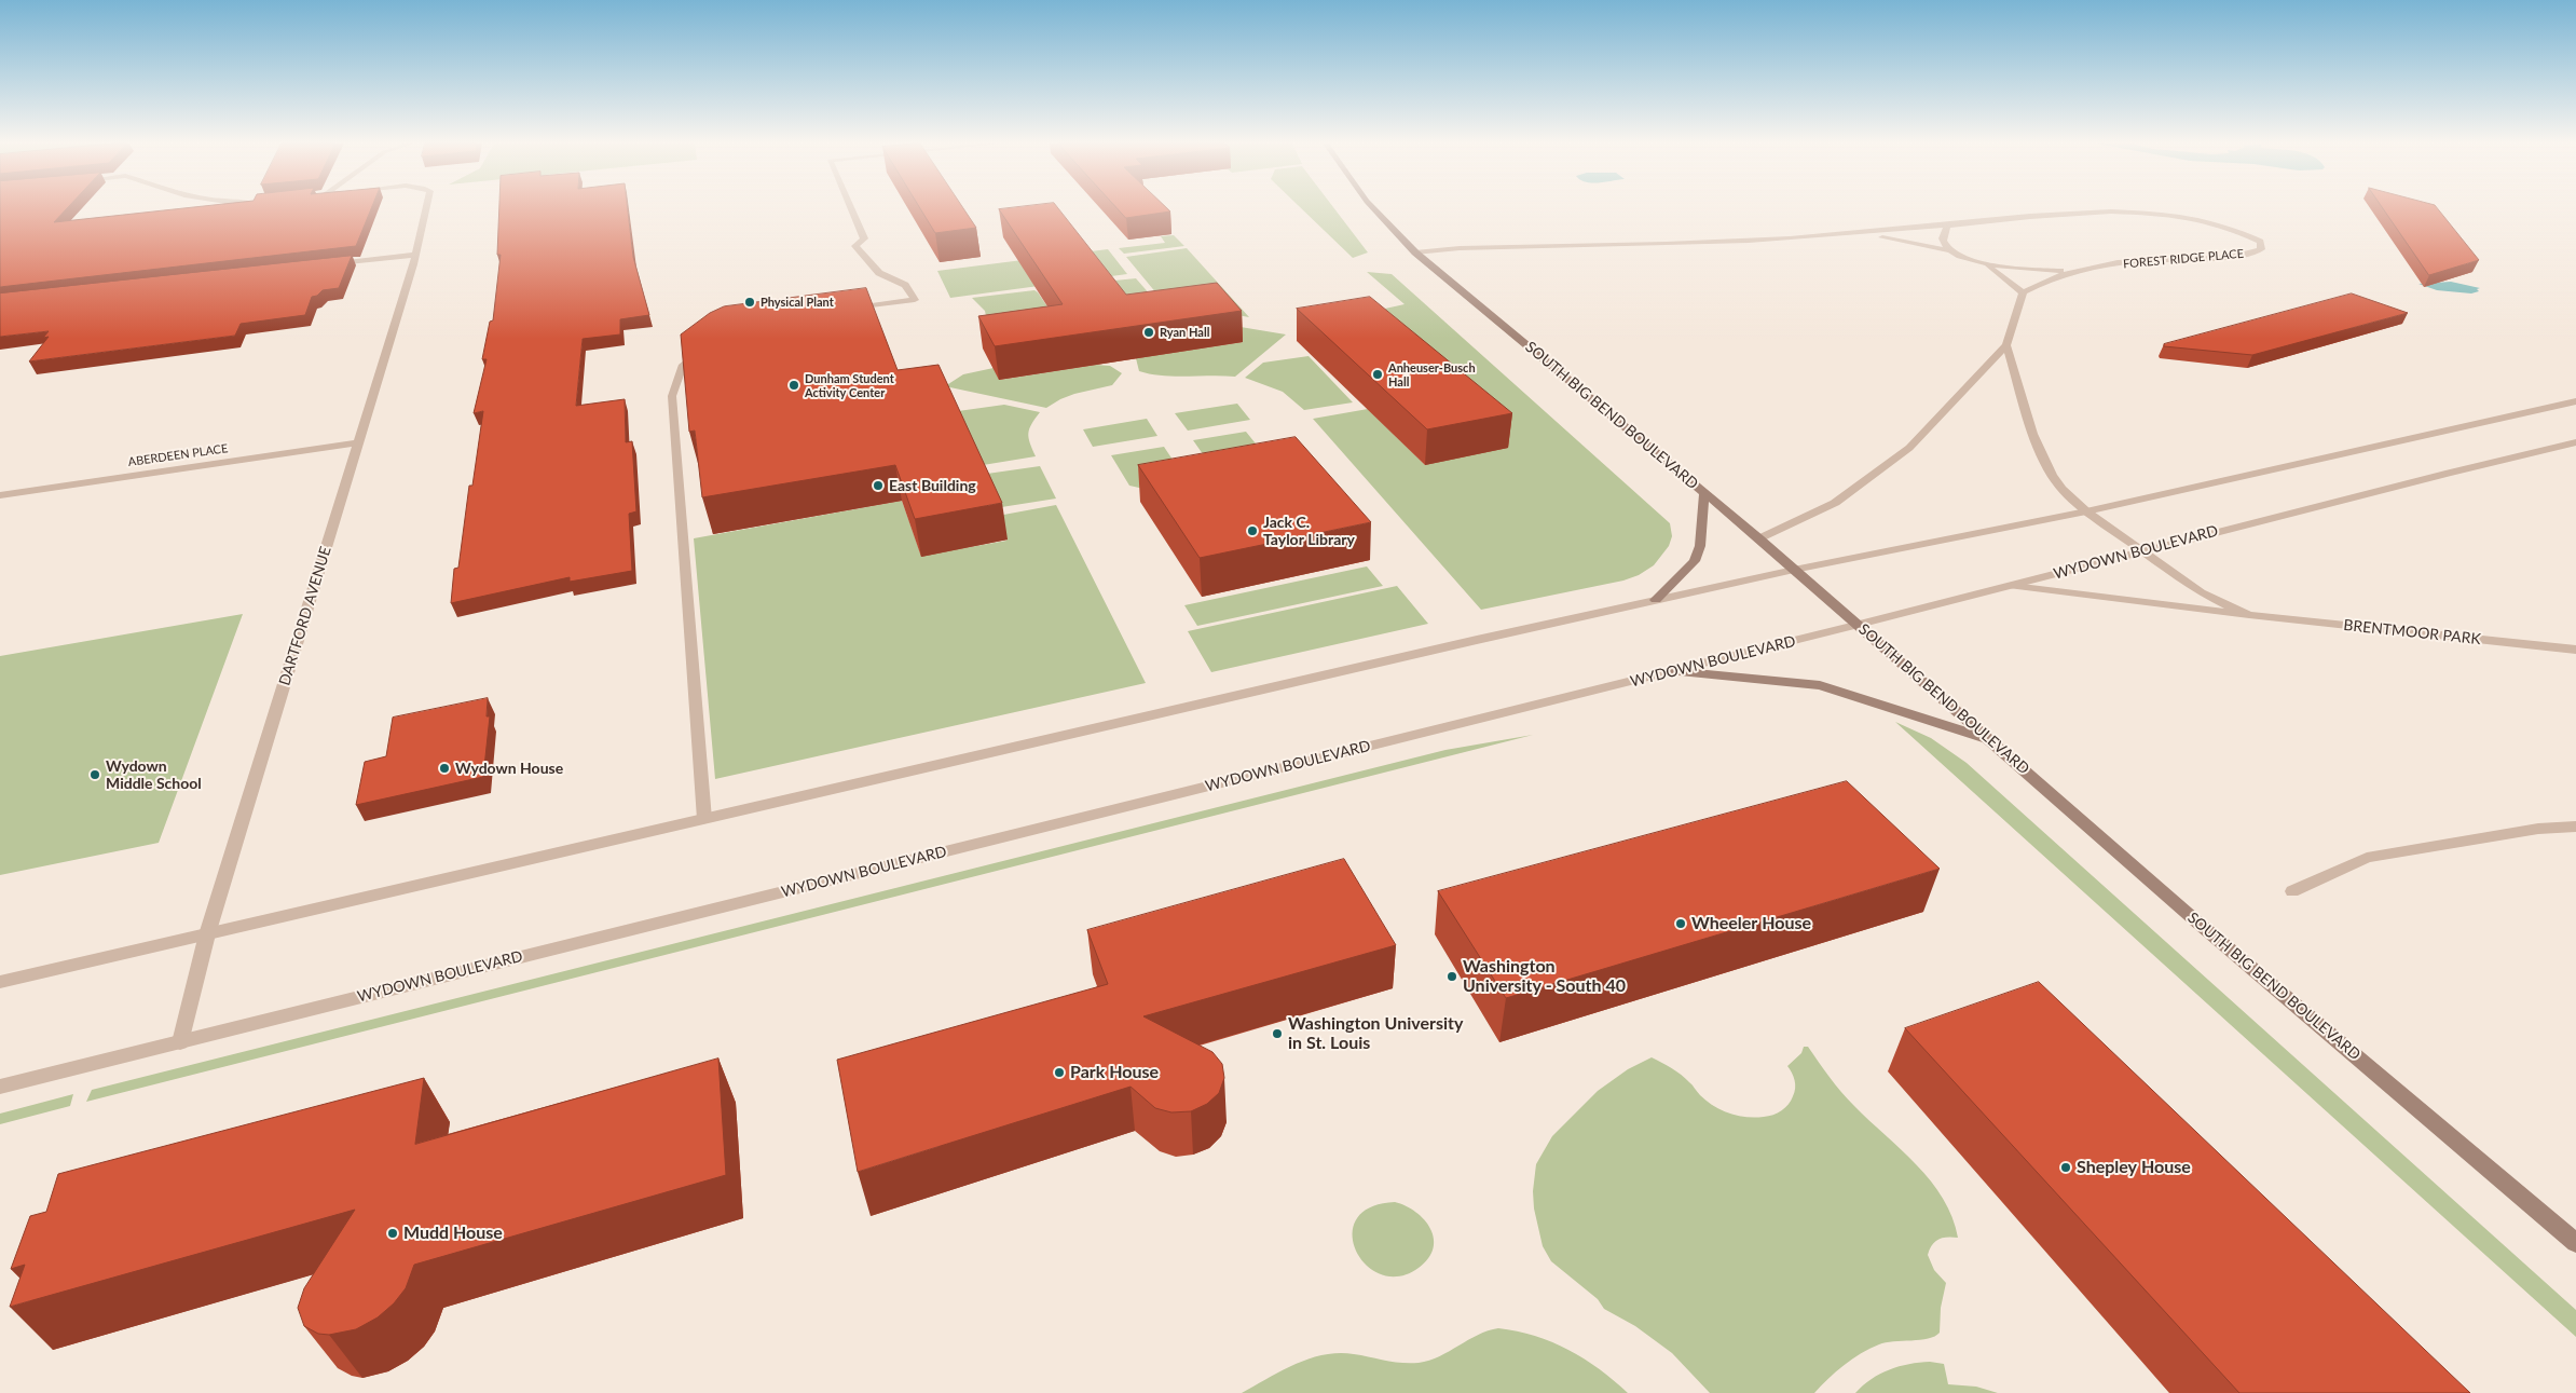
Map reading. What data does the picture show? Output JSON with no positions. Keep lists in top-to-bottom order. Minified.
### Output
{"streets":{"main road":["SOUTH BIG BEND BOULEVARD"],"street":["FOREST RIDGE PLACE","ABERDEEN PLACE","WYDOWN BOULEVARD","DARTFORD AVENUE","BRENTMOOR PARK"]},"crossings":[["FOREST RIDGE PLACE","SOUTH BIG BEND BOULEVARD"],["SOUTH BIG BEND BOULEVARD","WYDOWN BOULEVARD"],["ABERDEEN PLACE","DARTFORD AVENUE"],["WYDOWN BOULEVARD","DARTFORD AVENUE"],["WYDOWN BOULEVARD","BRENTMOOR PARK"]],"places":["Physical Plant","Ryan Hall","Anheuser-Busch Hall","Dunham Student Activity Center","East Building","Jack C. Taylor Library","Wydown House","Wydown Middle School","Wheeler House","Washington University - South 40","Washington University in St. Louis","Park House","Shepley House","Mudd House"]}
